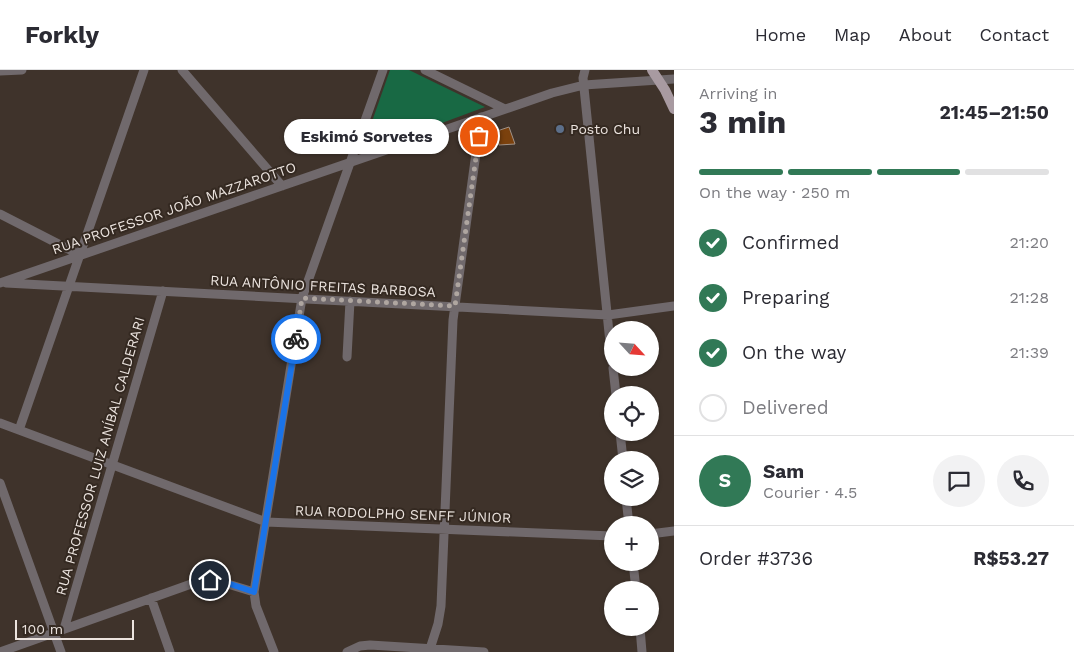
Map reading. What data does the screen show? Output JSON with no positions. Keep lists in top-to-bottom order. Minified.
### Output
{"streets":{"street":["RUA PROFESSOR JOÃO MAZZAROTTO","RUA ANTÔNIO FREITAS BARBOSA","RUA PROFESSOR LUIZ ANÍBAL CALDERARI","RUA RODOLPHO SENFF JÚNIOR"]},"crossings":[["RUA PROFESSOR JOÃO MAZZAROTTO","RUA ANTÔNIO FREITAS BARBOSA"],["RUA ANTÔNIO FREITAS BARBOSA","RUA PROFESSOR LUIZ ANÍBAL CALDERARI"],["RUA PROFESSOR LUIZ ANÍBAL CALDERARI","RUA RODOLPHO SENFF JÚNIOR"]],"places":["Posto Chu","Eskimó Sorvetes"],"scale_bar":"100 m","north":"bottom right","page":{"header":"Forkly","nav":["Home","Map","About","Contact"],"heading":["3 min","Arriving in","21:45–21:50"],"panel":["Sam","Courier · 4.5","Order #3736","R$53.27"],"bubble":"Eskimó Sorvetes","bar":"On the way · 250 m","list":[["Confirmed","21:20"],["Preparing","21:28"],["On the way","21:39"],"Delivered"],"map_buttons":["+","−"],"round":"S","scale":"100 m"}}
